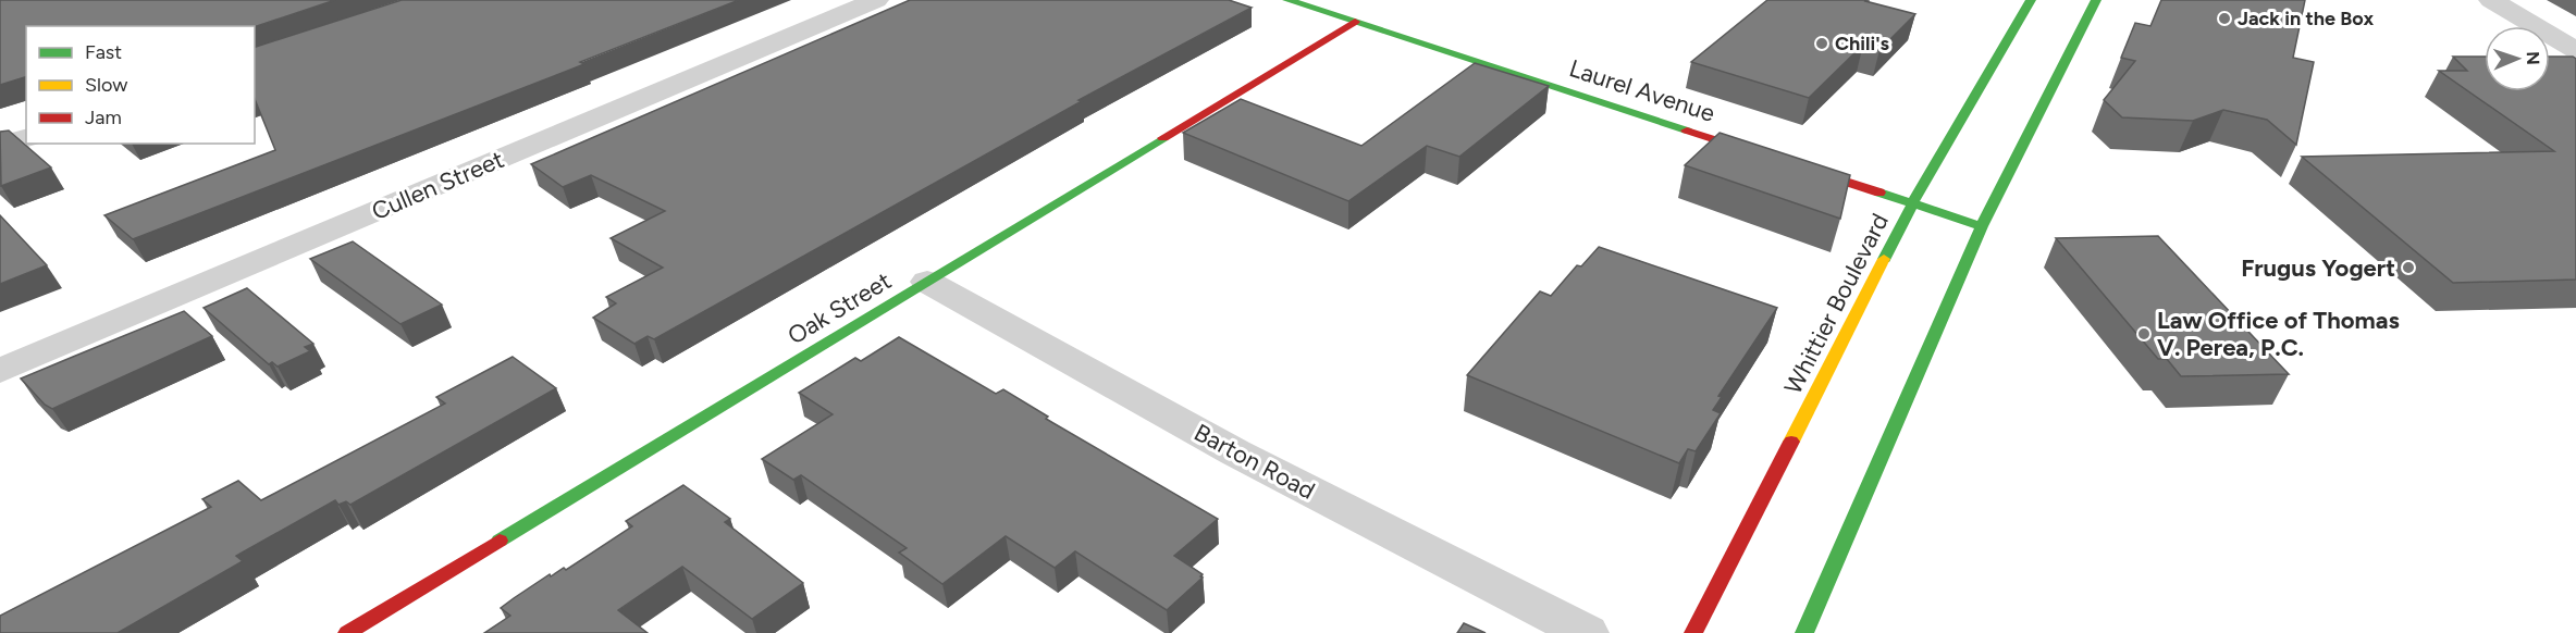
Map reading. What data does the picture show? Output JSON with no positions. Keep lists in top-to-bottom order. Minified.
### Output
{"streets":{"main road":["Laurel Avenue","Whittier Boulevard","Oak Street"],"street":["Cullen Street","Barton Road"]},"crossings":[["Laurel Avenue","Whittier Boulevard"],["Laurel Avenue","Oak Street"],["Oak Street","Barton Road"]],"places":["Jack in the Box","Chili's","Frugus Yogert","Law Office of Thomas V. Perea, P.C."],"legend":["Fast","Slow","Jam"],"north":"right"}
